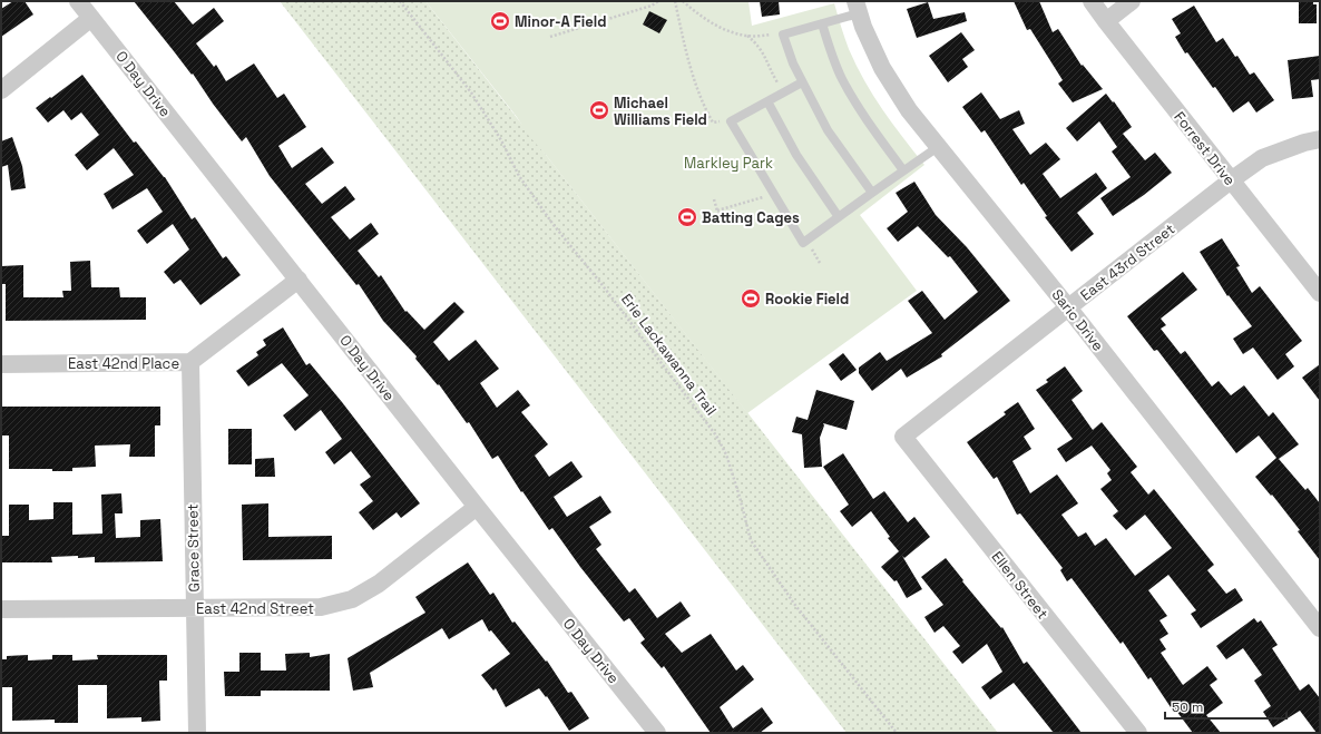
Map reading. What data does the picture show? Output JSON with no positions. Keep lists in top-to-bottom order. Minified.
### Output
{"streets":{"street":["O Day Drive","Forrest Drive","East 43rd Street","Saric Drive","East 42nd Place","Grace Street","Ellen Street","East 42nd Street"],"path":["Erie Lackawanna Trail"]},"crossings":[["O Day Drive","East 42nd Place"],["O Day Drive","East 42nd Street"],["Forrest Drive","East 43rd Street"],["East 43rd Street","Saric Drive"],["East 43rd Street","Ellen Street"],["East 42nd Place","Grace Street"],["Grace Street","East 42nd Street"]],"parks":["Markley Park"],"places":{"sports":["Minor-A Field","Michael Williams Field","Batting Cages","Rookie Field"]},"scale_bar":"50 m"}
